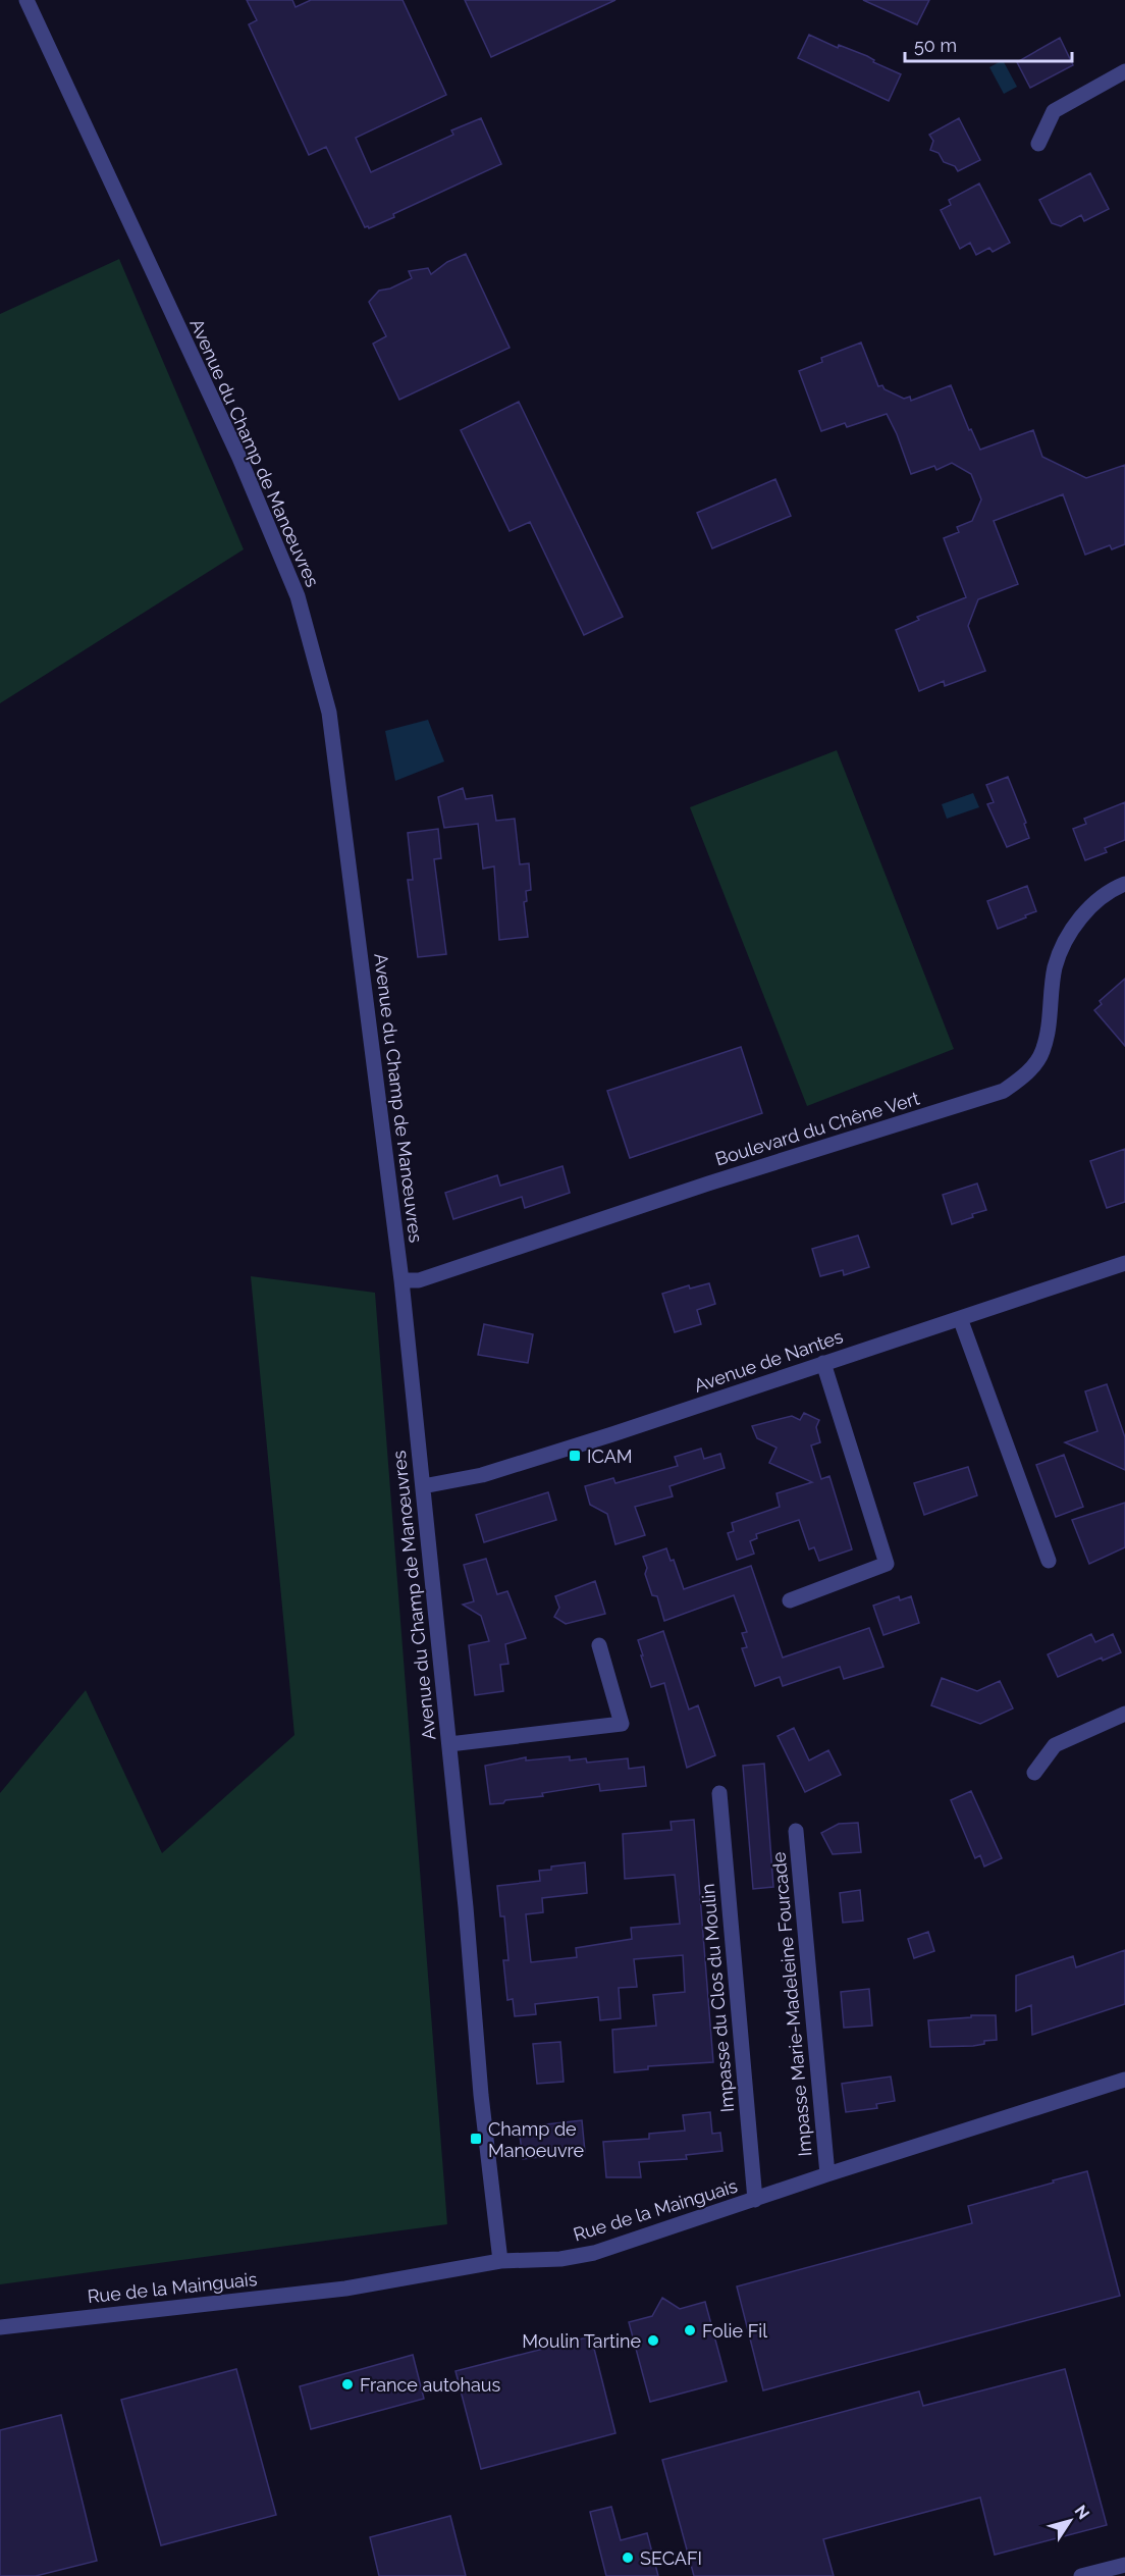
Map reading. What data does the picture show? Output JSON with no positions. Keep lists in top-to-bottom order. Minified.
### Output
{"streets":{"street":["Avenue du Champ de Manœuvres","Boulevard du Chêne Vert","Avenue de Nantes","Impasse du Clos du Moulin","Impasse Marie-Madeleine Fourcade","Rue de la Mainguais"]},"crossings":[["Avenue du Champ de Manœuvres","Boulevard du Chêne Vert"],["Avenue du Champ de Manœuvres","Avenue de Nantes"],["Avenue du Champ de Manœuvres","Rue de la Mainguais"],["Impasse du Clos du Moulin","Rue de la Mainguais"],["Impasse Marie-Madeleine Fourcade","Rue de la Mainguais"]],"places":{"transit":["ICAM","Champ de Manoeuvre"],"other":["Folie Fil","Moulin Tartine","France autohaus","SECAFI"]},"scale_bar":"50 m","north":"top right"}
